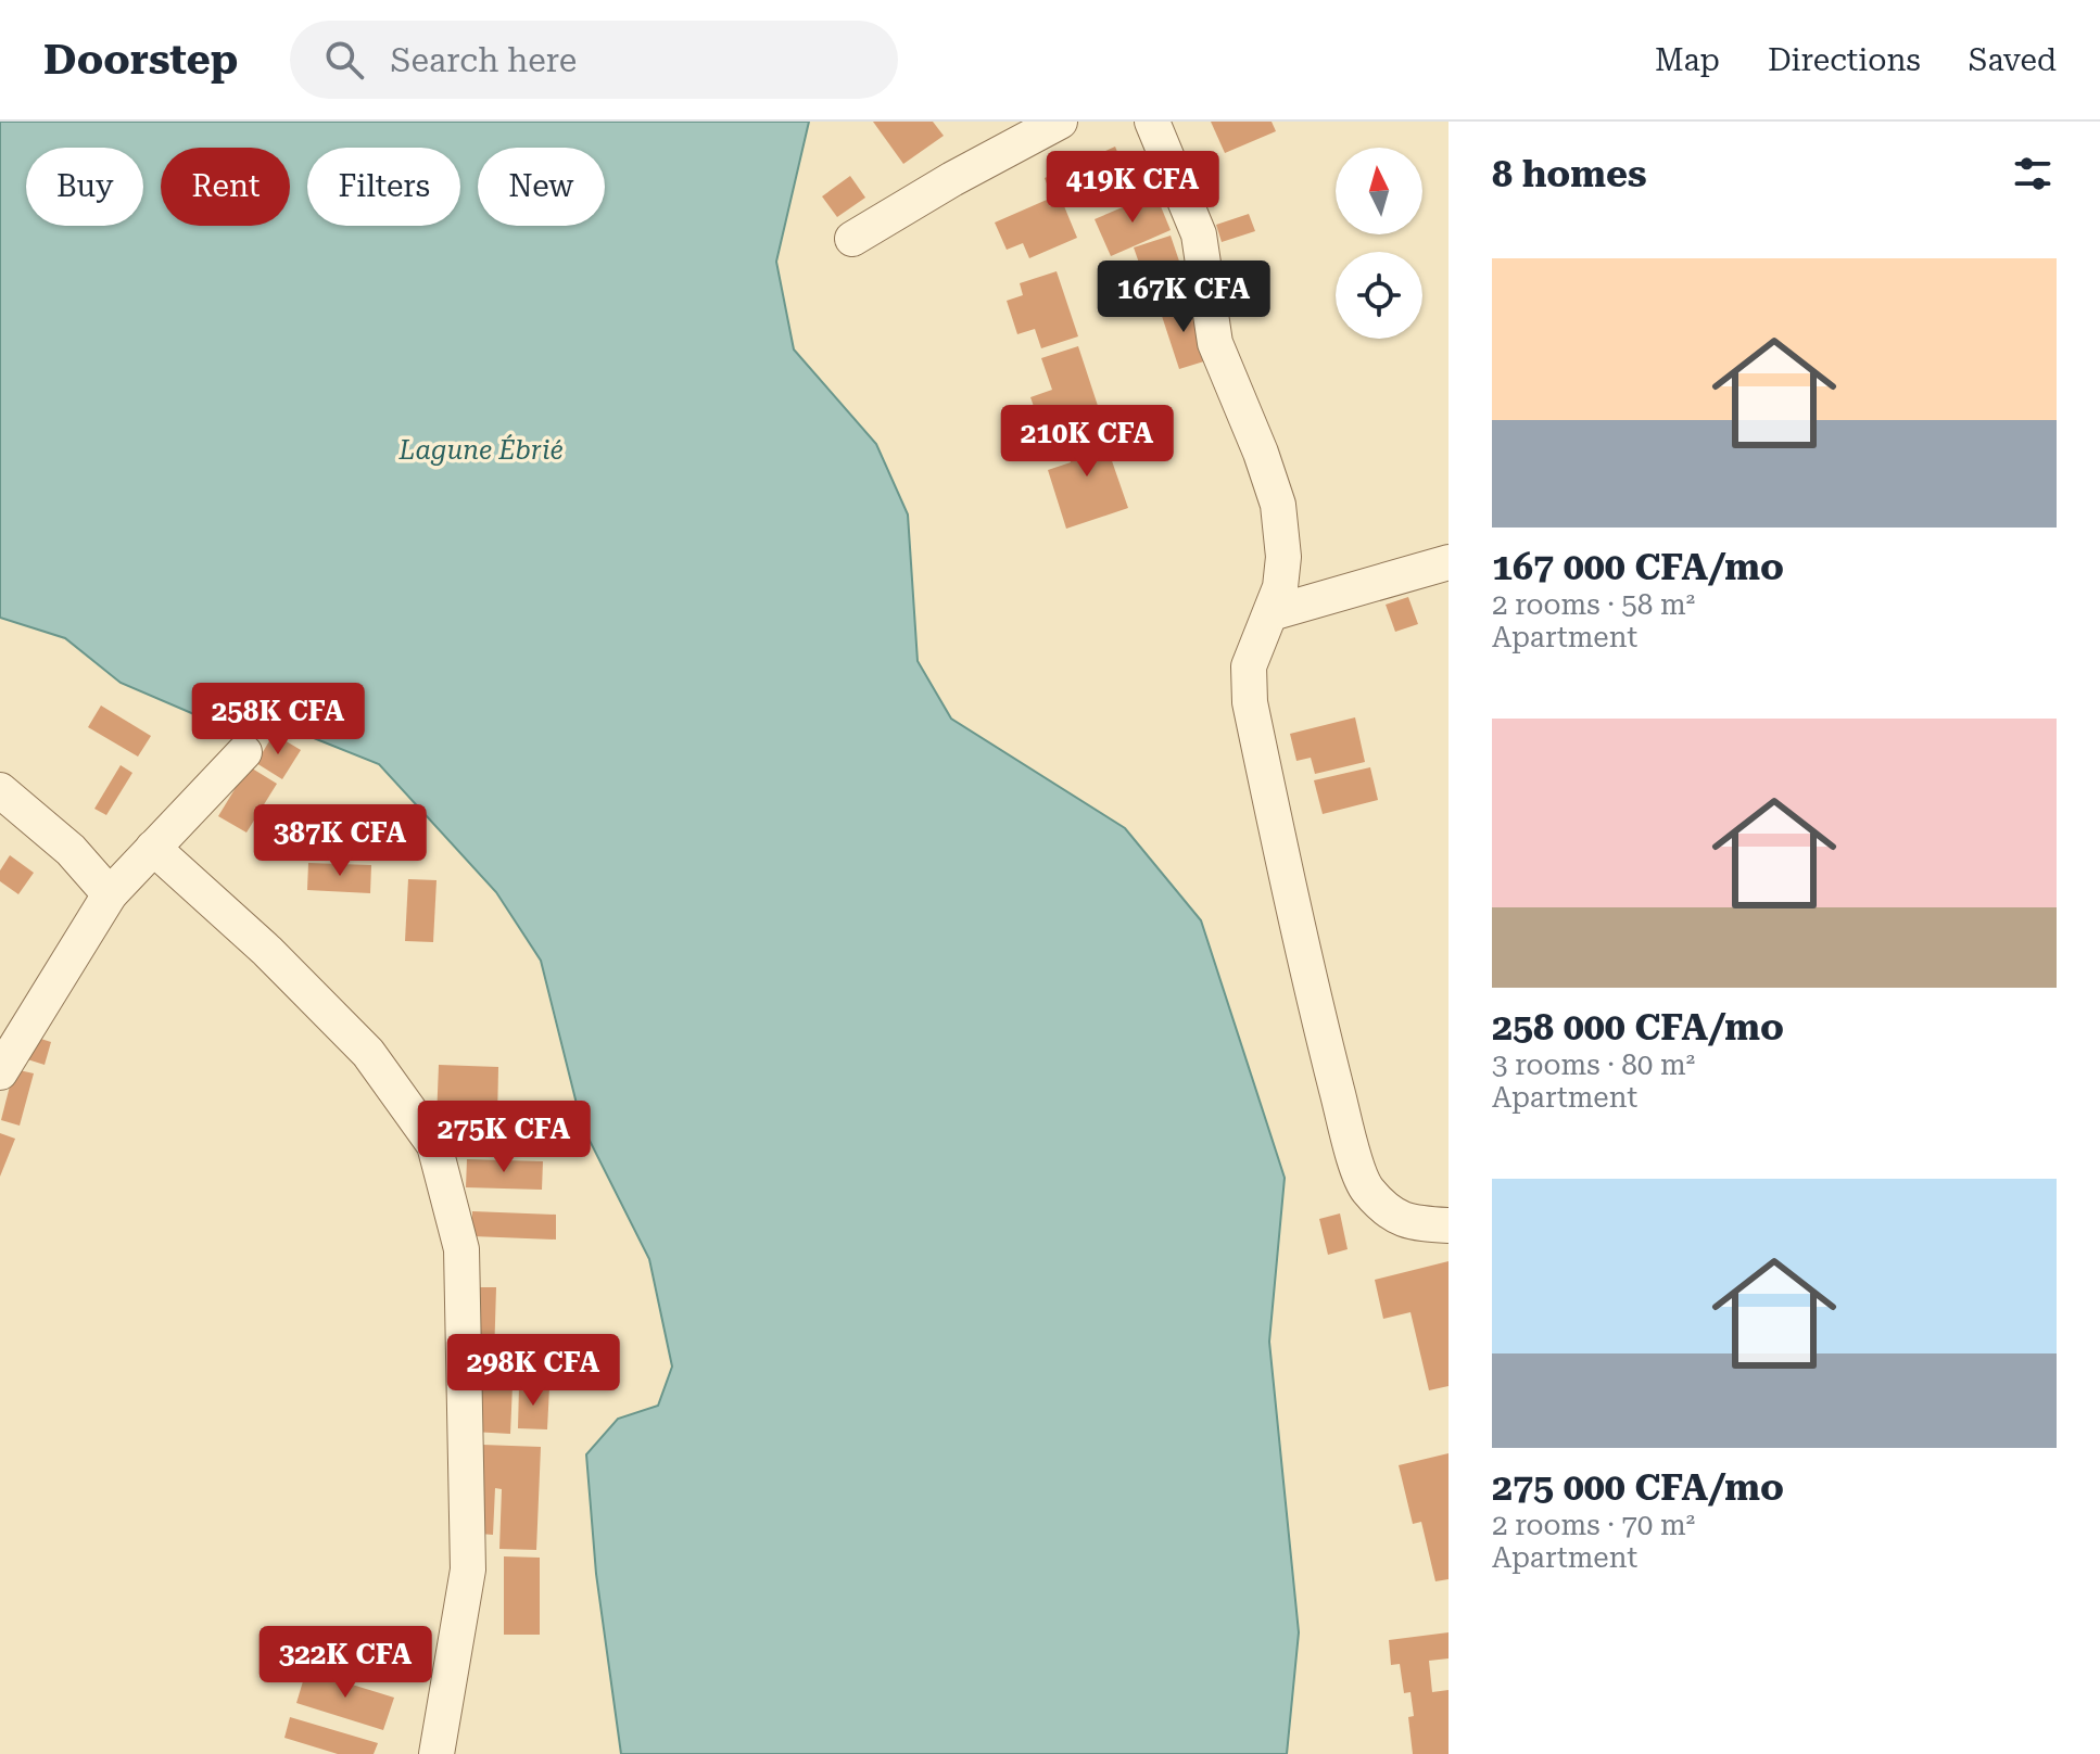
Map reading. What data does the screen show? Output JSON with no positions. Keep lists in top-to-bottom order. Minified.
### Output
{"water":["Lagune Ébrié"],"north":"top","page":{"header":"Doorstep","search":"Search here","nav":["Map","Directions","Saved"],"heading":"8 homes","chip":["Buy","Rent","Filters","New"],"price":["419K CFA","167K CFA","210K CFA","258K CFA","387K CFA","275K CFA","298K CFA","322K CFA"],"list":[{"name":"167 000 CFA/mo","note":"2 rooms · 58 m² · Apartment"},{"name":"258 000 CFA/mo","note":"3 rooms · 80 m² · Apartment"},{"name":"275 000 CFA/mo","note":"2 rooms · 70 m² · Apartment"}]}}
